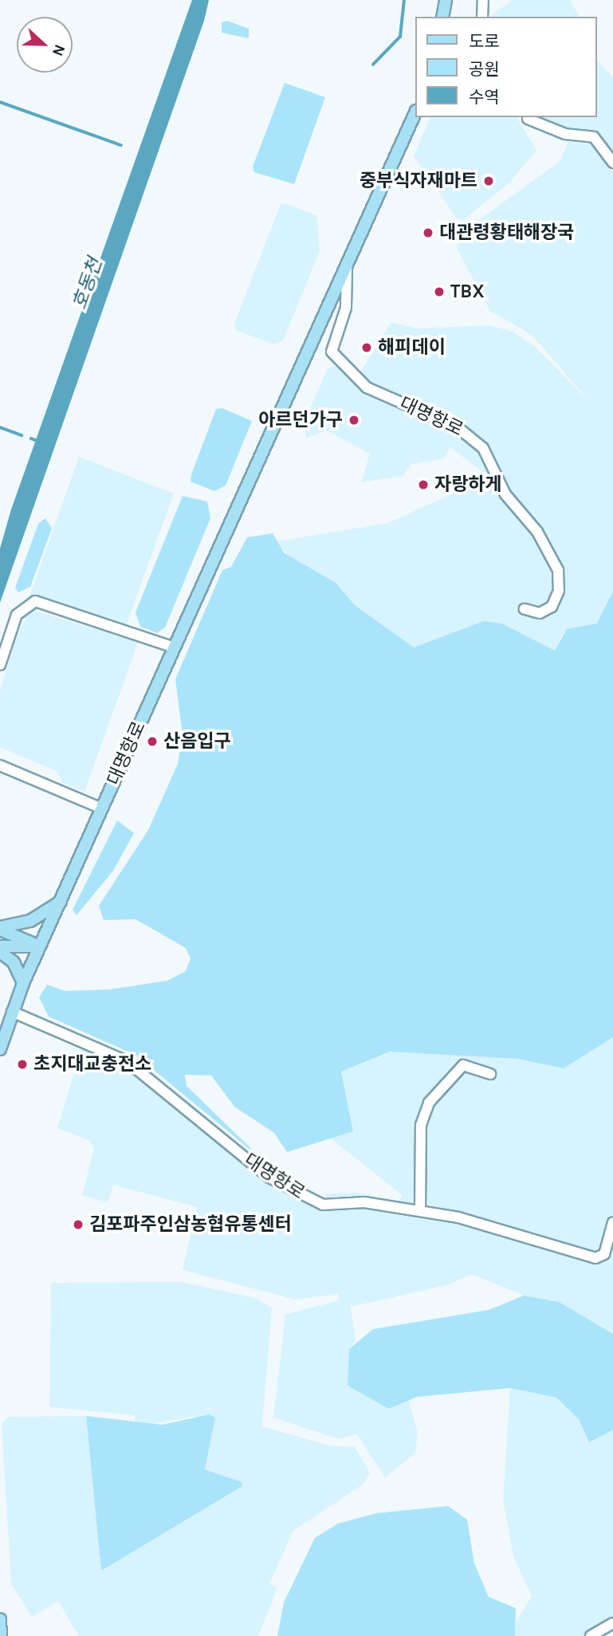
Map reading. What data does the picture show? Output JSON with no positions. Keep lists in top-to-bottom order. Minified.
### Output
{"streets":{"main road":["대명항로"]},"water":["호동천"],"places":["중부식자재마트","대관령황태해장국","TBX","해피데이","아르던가구","자랑하게","산음입구","초지대교충전소","김포파주인삼농협유통센터"],"legend":["도로","공원","수역"],"north":"right"}
